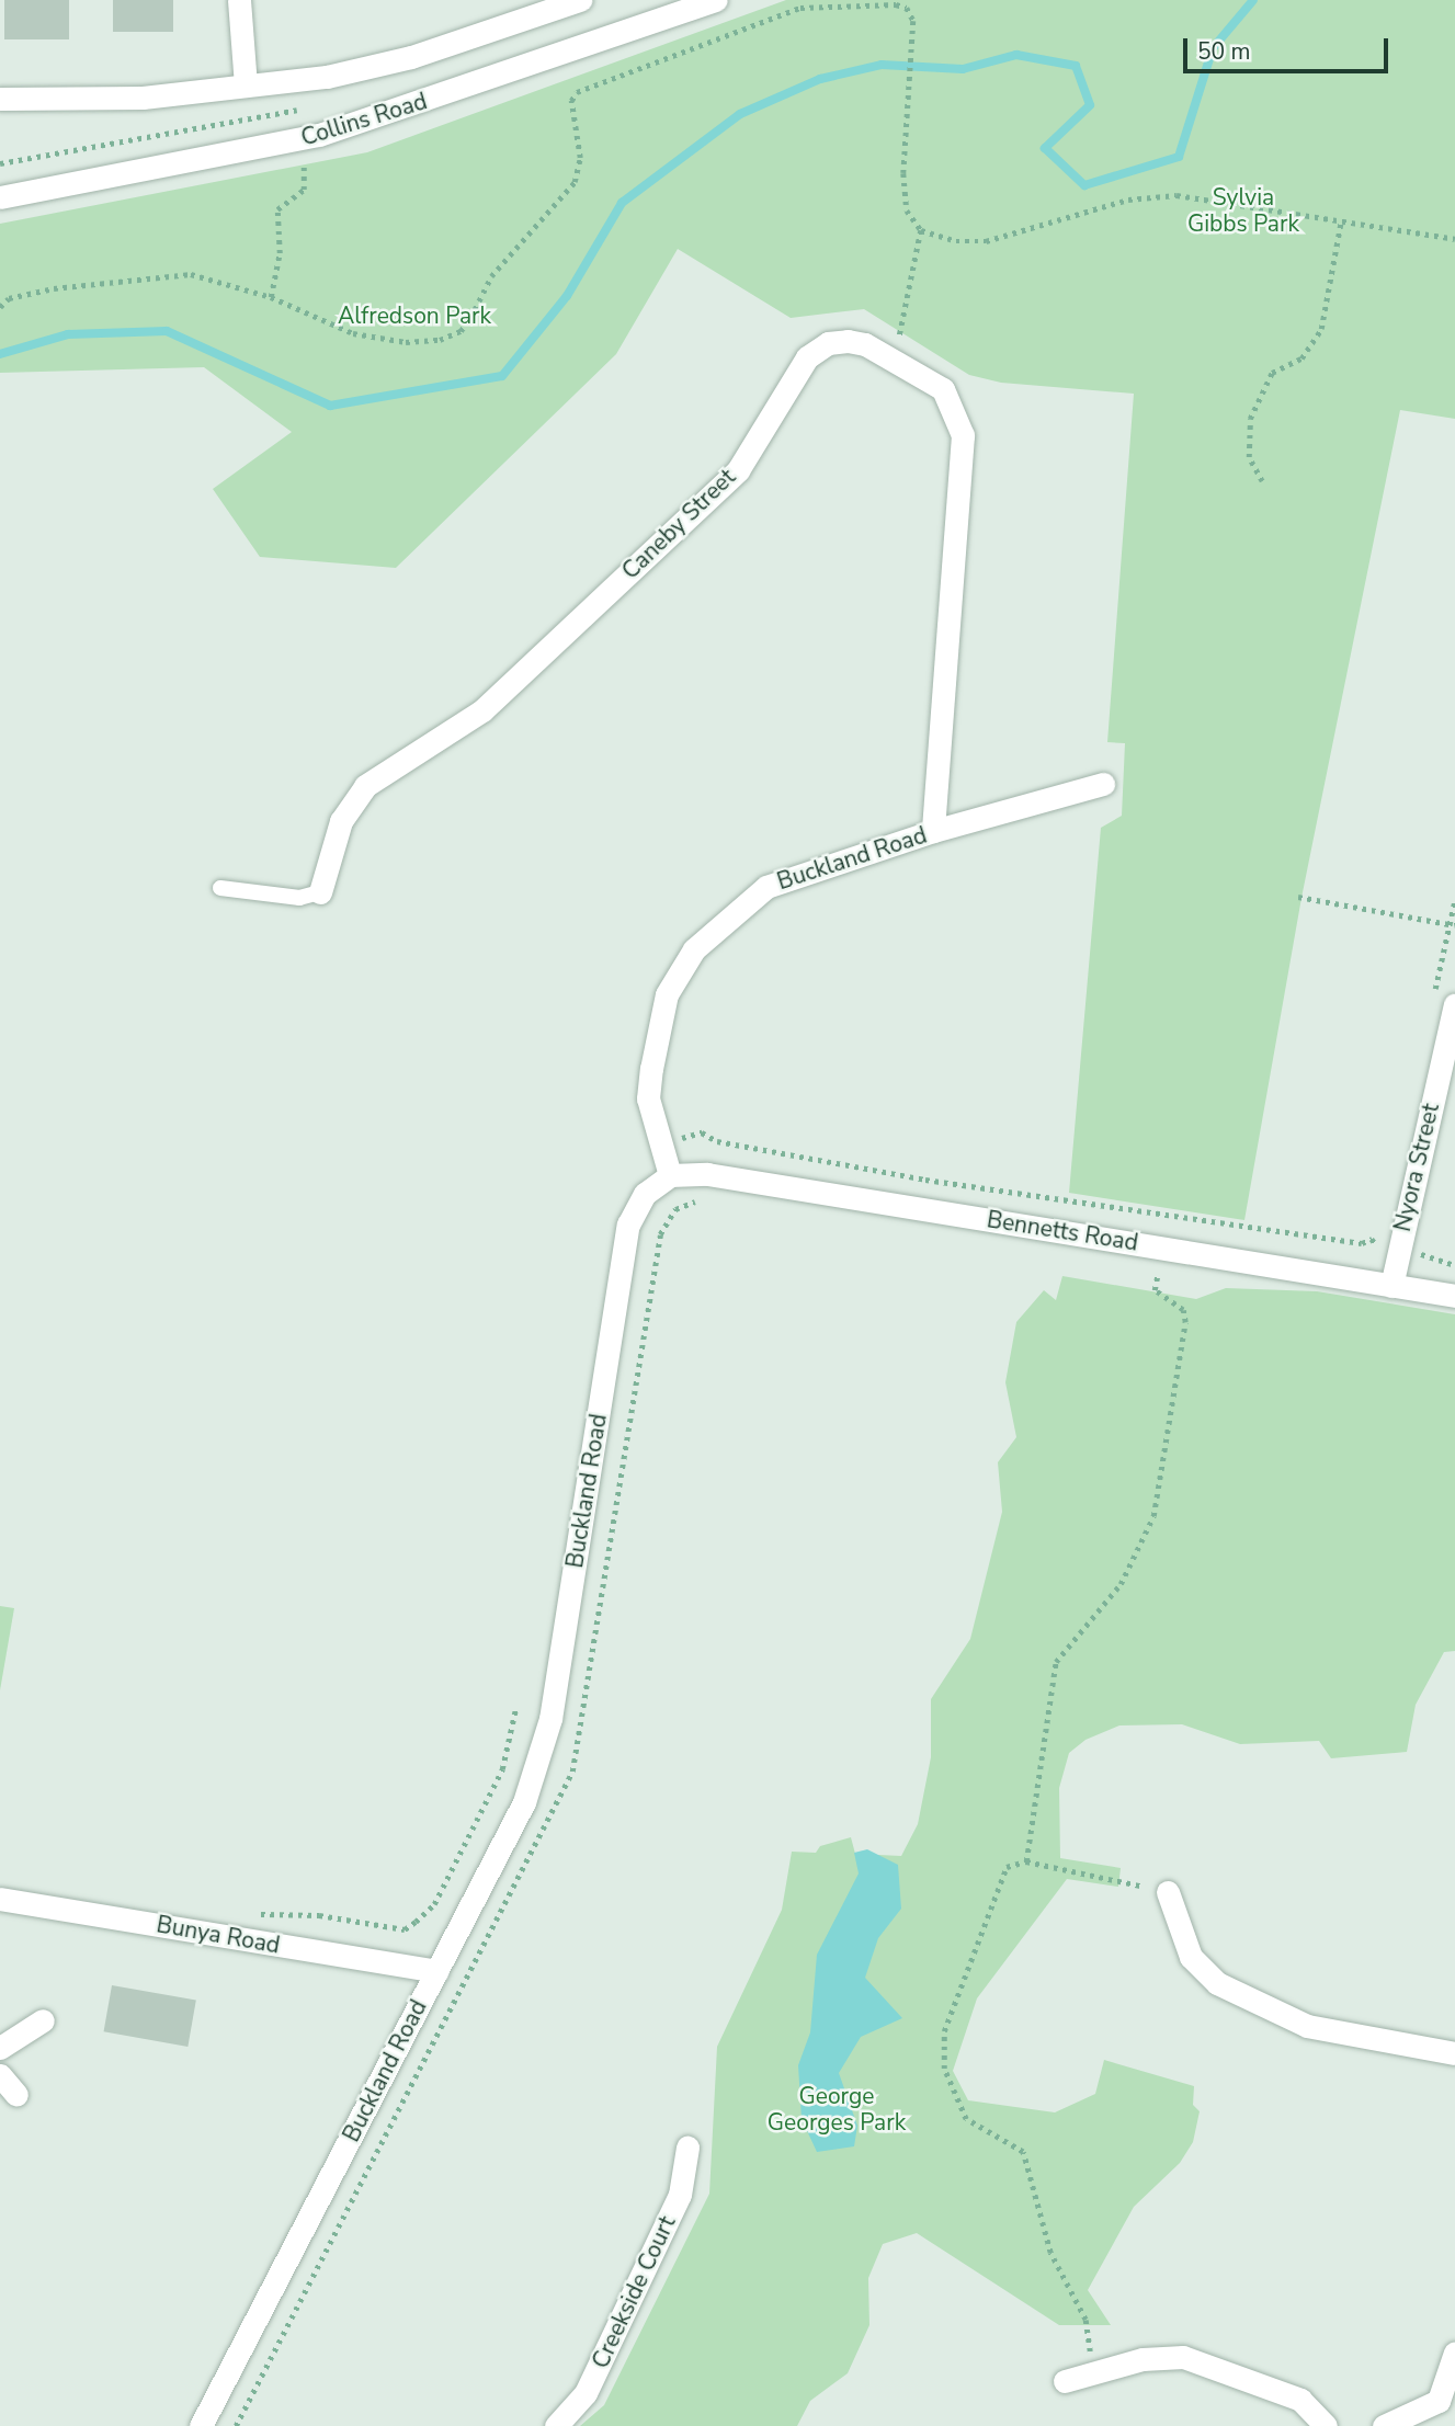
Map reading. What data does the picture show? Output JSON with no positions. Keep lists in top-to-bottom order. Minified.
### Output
{"streets":{"street":["Collins Road","Caneby Street","Buckland Road","Nyora Street","Bennetts Road","Bunya Road","Creekside Court"]},"crossings":[["Caneby Street","Buckland Road"],["Buckland Road","Bennetts Road"],["Buckland Road","Bunya Road"],["Nyora Street","Bennetts Road"]],"parks":["Sylvia Gibbs Park","Alfredson Park","George Georges Park"],"scale_bar":"50 m"}
